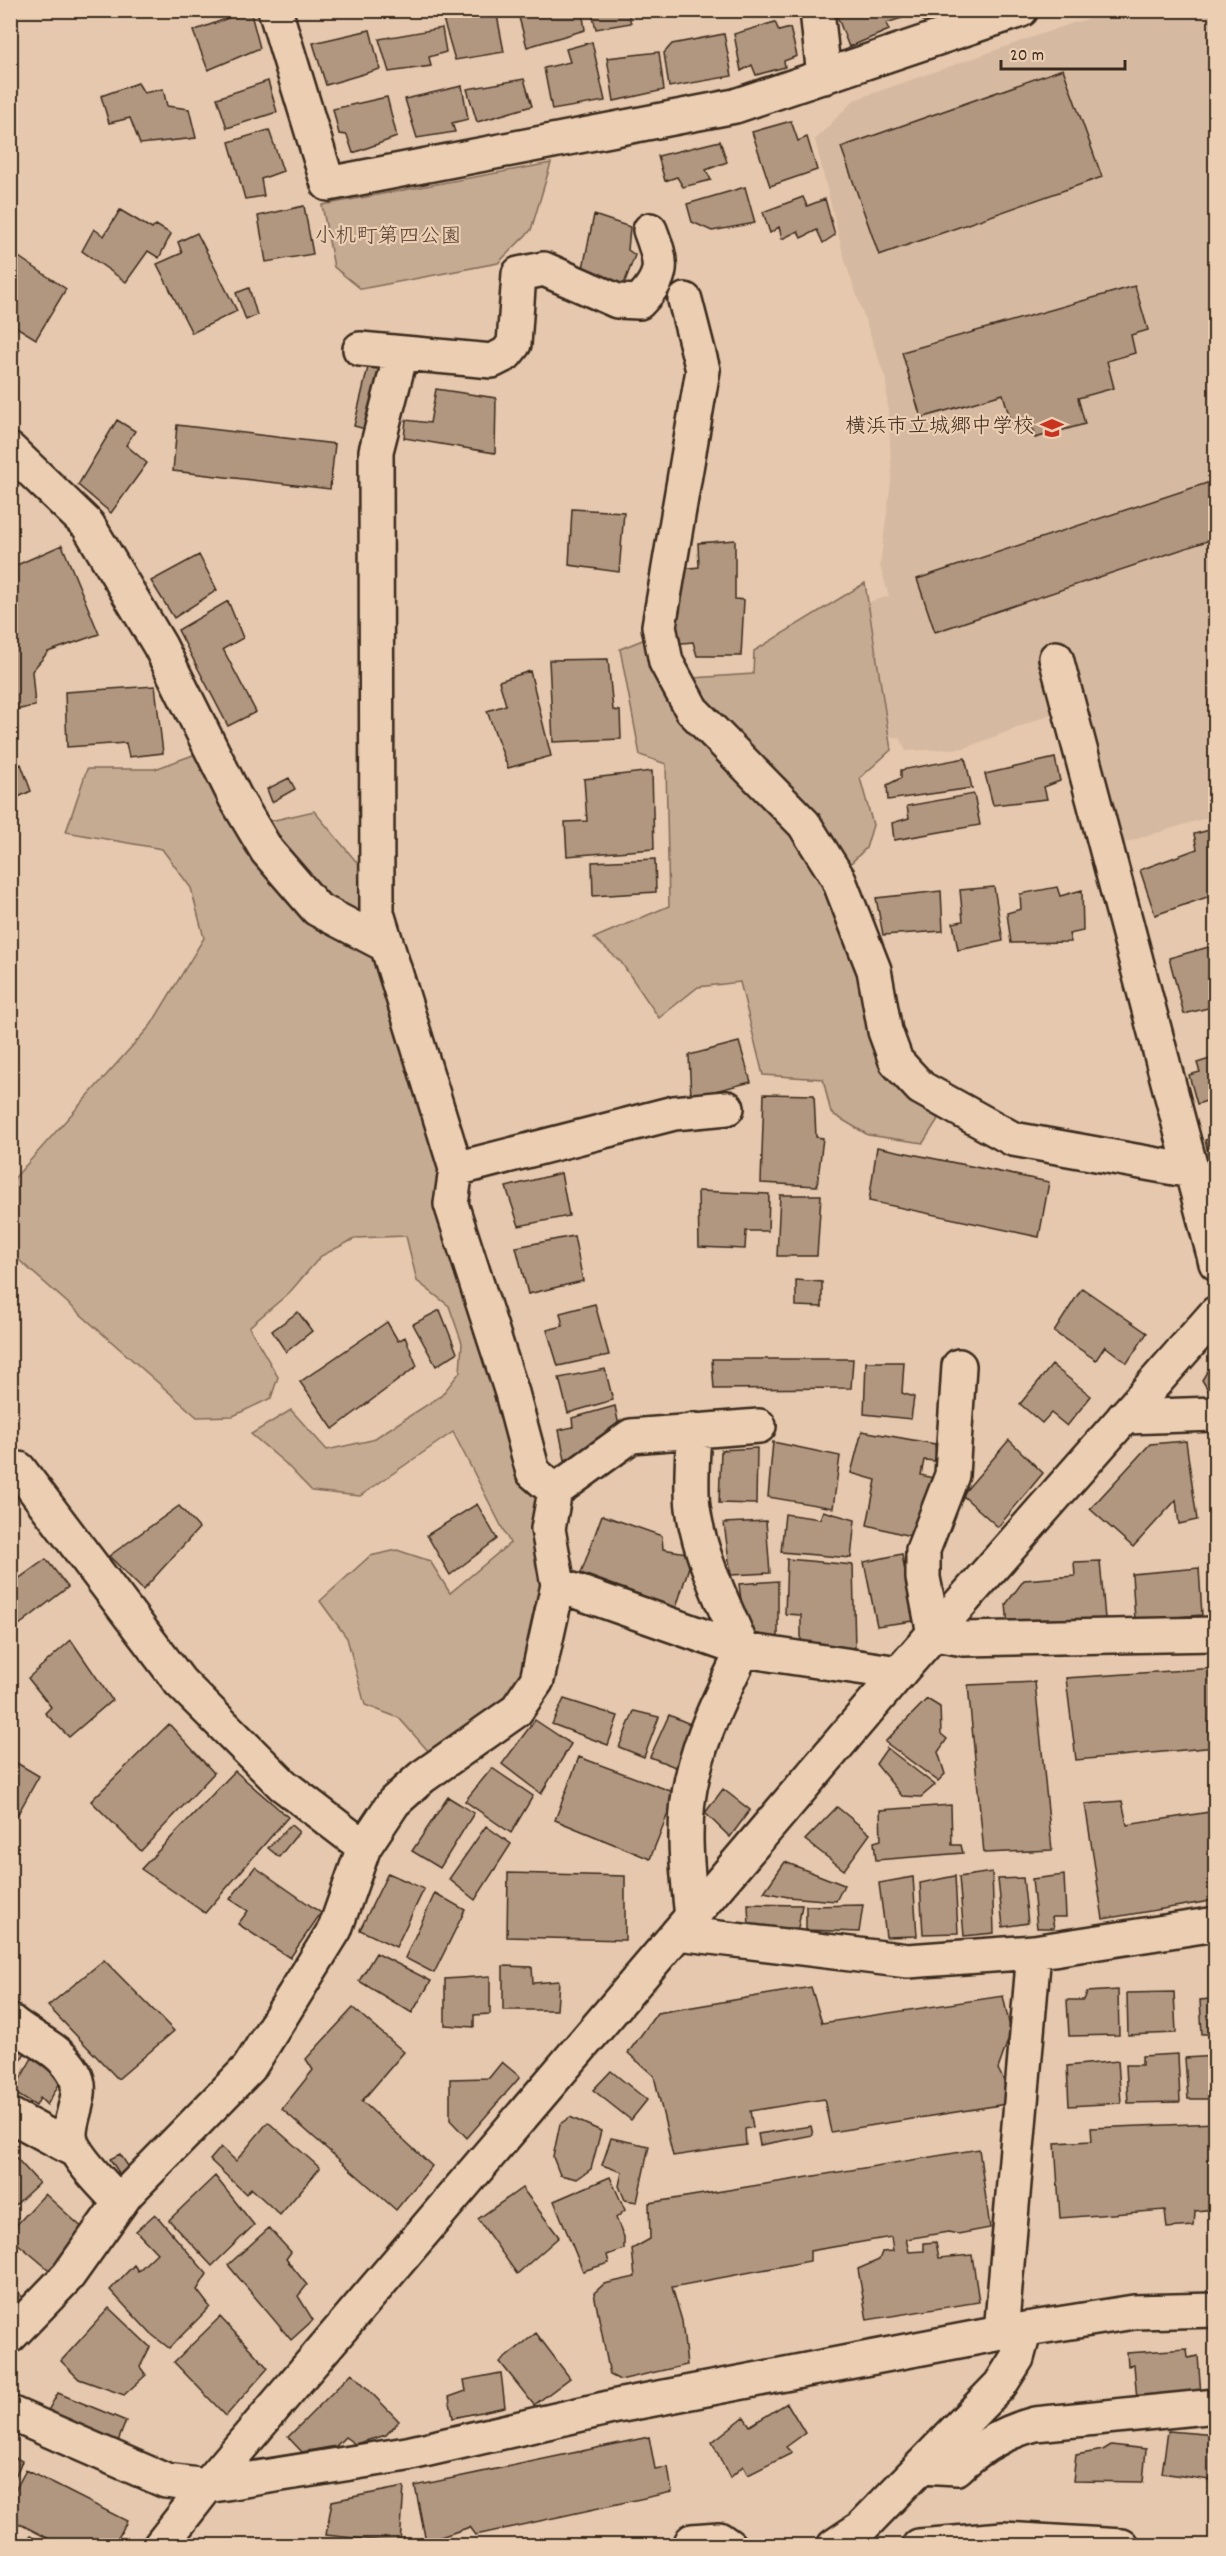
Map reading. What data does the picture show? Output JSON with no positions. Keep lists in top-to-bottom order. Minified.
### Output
{"parks":["小机町第四公園"],"places":{"school or university":["横浜市立城郷中学校"]},"scale_bar":"20 m"}
